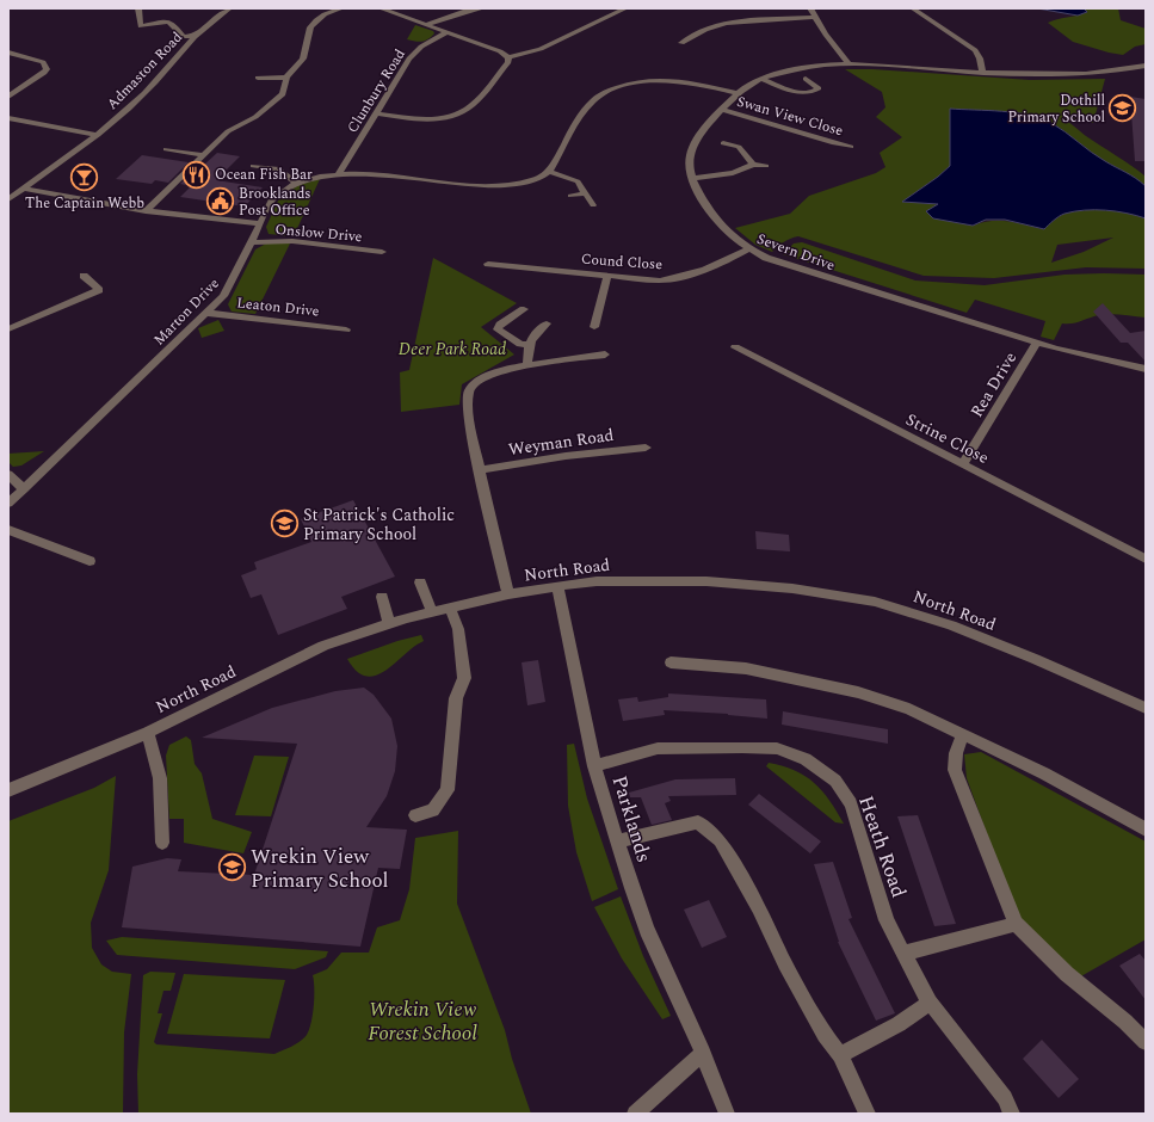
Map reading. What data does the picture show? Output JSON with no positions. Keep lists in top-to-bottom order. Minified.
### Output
{"streets":{"street":["Admaston Road","Clunbury Road","Swan View Close","Onslow Drive","Severn Drive","Cound Close","Leaton Drive","Marton Drive","Rea Drive","Strine Close","Weyman Road","North Road","Parklands","Heath Road"]},"crossings":[["Clunbury Road","Marton Drive"],["Swan View Close","Severn Drive"],["Onslow Drive","Marton Drive"],["Severn Drive","Cound Close"],["Severn Drive","Rea Drive"],["Leaton Drive","Marton Drive"],["Rea Drive","Strine Close"],["North Road","Parklands"],["Parklands","Heath Road"]],"parks":["Deer Park Road","Wrekin View Forest School"],"places":{"school or university":["Dothill Primary School","St Patrick's Catholic Primary School","Wrekin View Primary School"],"restaurant":["Ocean Fish Bar"],"bar":["The Captain Webb"],"public building":["Brooklands Post Office"]}}
